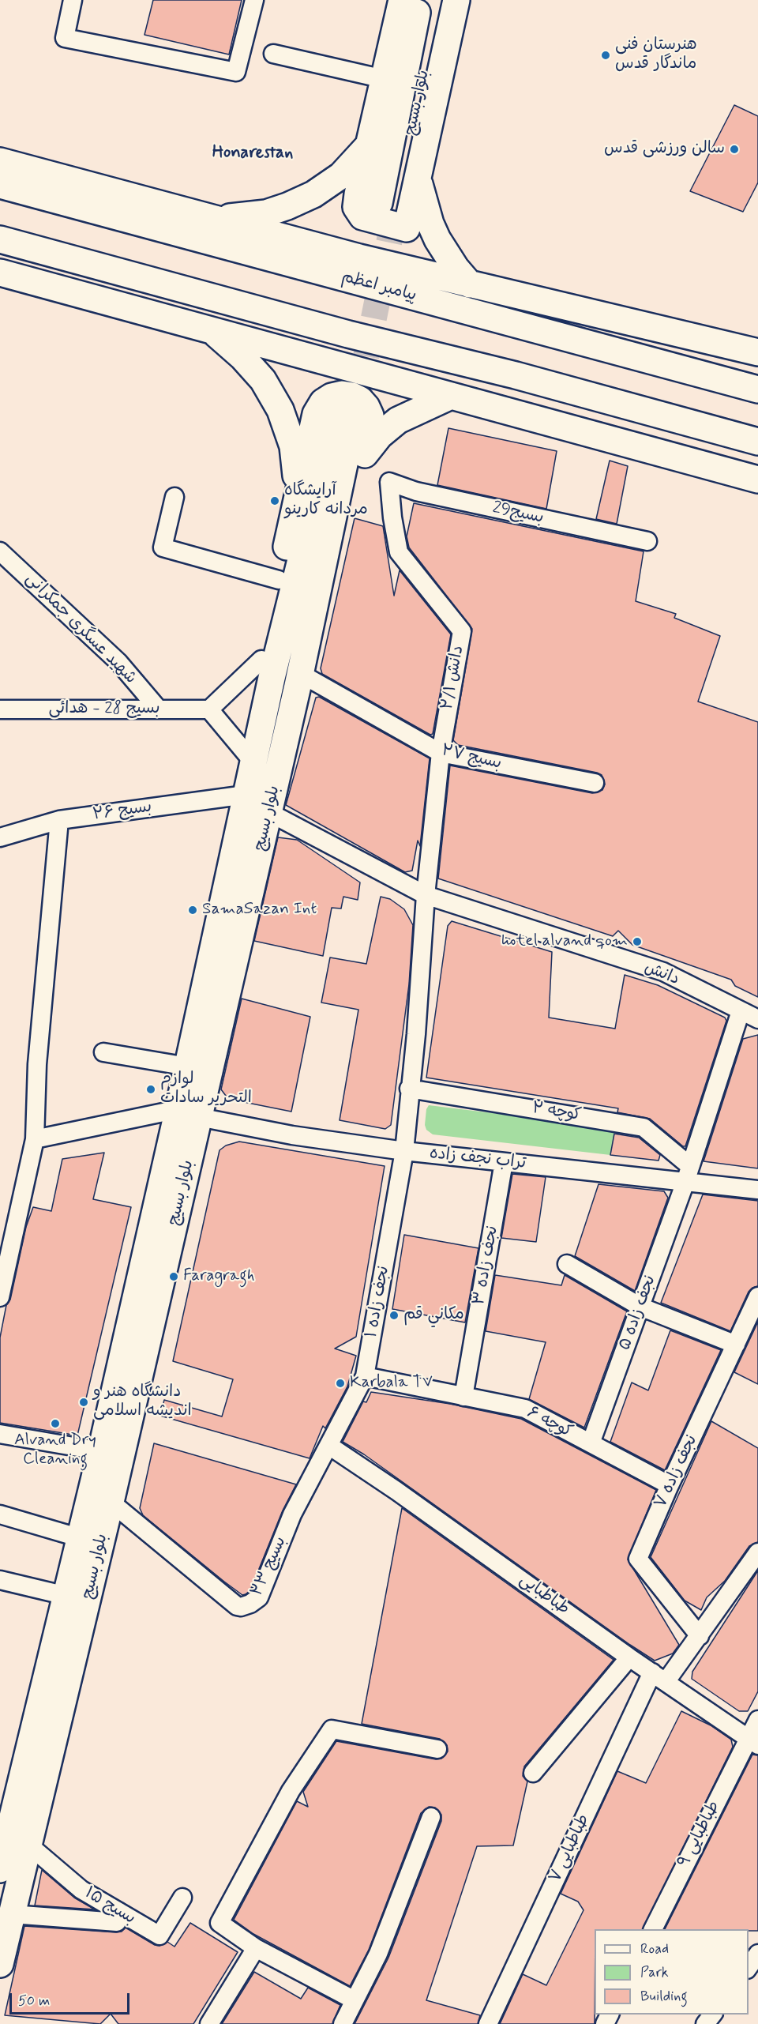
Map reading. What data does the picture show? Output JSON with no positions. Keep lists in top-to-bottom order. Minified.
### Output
{"streets":{"main road":["بلوار بسیج","پیامبر اعظم"],"street":["بسیج29","شهید عسگری جمکرانی","دانش ۲/۱","بسیج 28 - هدائی","بسیج ۲۷","بسیج ۲۶","دانش","کوچه ۲","تراب نجف زاده","نجف زاده ۳","نجف زاده ۱","نجف زاده ۵","کوچه ۶","نجف زاده ۷","بسیج ۲۳","طباطبایی","طباطبایی ۹","طباطبایی ۷","بسیج ۱۵"]},"crossings":[["بلوار بسیج","بسیج ۲۷"],["بلوار بسیج","بسیج ۲۶"],["بلوار بسیج","دانش"],["بلوار بسیج","تراب نجف زاده"],["بلوار بسیج","بسیج ۲۳"],["بلوار بسیج","بسیج ۱۵"],["بسیج29","دانش ۲/۱"],["شهید عسگری جمکرانی","بسیج 28 - هدائی"],["دانش ۲/۱","بسیج ۲۷"],["دانش ۲/۱","دانش"],["دانش ۲/۱","نجف زاده ۱"],["دانش","نجف زاده ۵"],["کوچه ۲","تراب نجف زاده"],["کوچه ۲","نجف زاده ۱"],["کوچه ۲","نجف زاده ۵"],["تراب نجف زاده","نجف زاده ۳"],["تراب نجف زاده","نجف زاده ۱"],["تراب نجف زاده","نجف زاده ۵"],["نجف زاده ۳","کوچه ۶"],["نجف زاده ۱","کوچه ۶"],["نجف زاده ۱","بسیج ۲۳"],["نجف زاده ۱","طباطبایی"],["نجف زاده ۵","کوچه ۶"],["کوچه ۶","نجف زاده ۷"],["نجف زاده ۷","طباطبایی ۷"],["بسیج ۲۳","طباطبایی"],["طباطبایی","طباطبایی ۹"],["طباطبایی","طباطبایی ۷"]],"districts":["Honarestan"],"places":["هنرستان فنی ماندگار قدس","سالن ورزشی قدس","آرایشگاه مردانه کارینو","SamaSazan Int","hotel alvand qom","لوازم التحریر سادات","Faragragh","مكاني قم","Karbala TV","دانشگاه هنر و اندیشه اسلامی","Alvand Dry Cleaning"],"legend":["Road","Park","Building"],"scale_bar":"50 m"}
